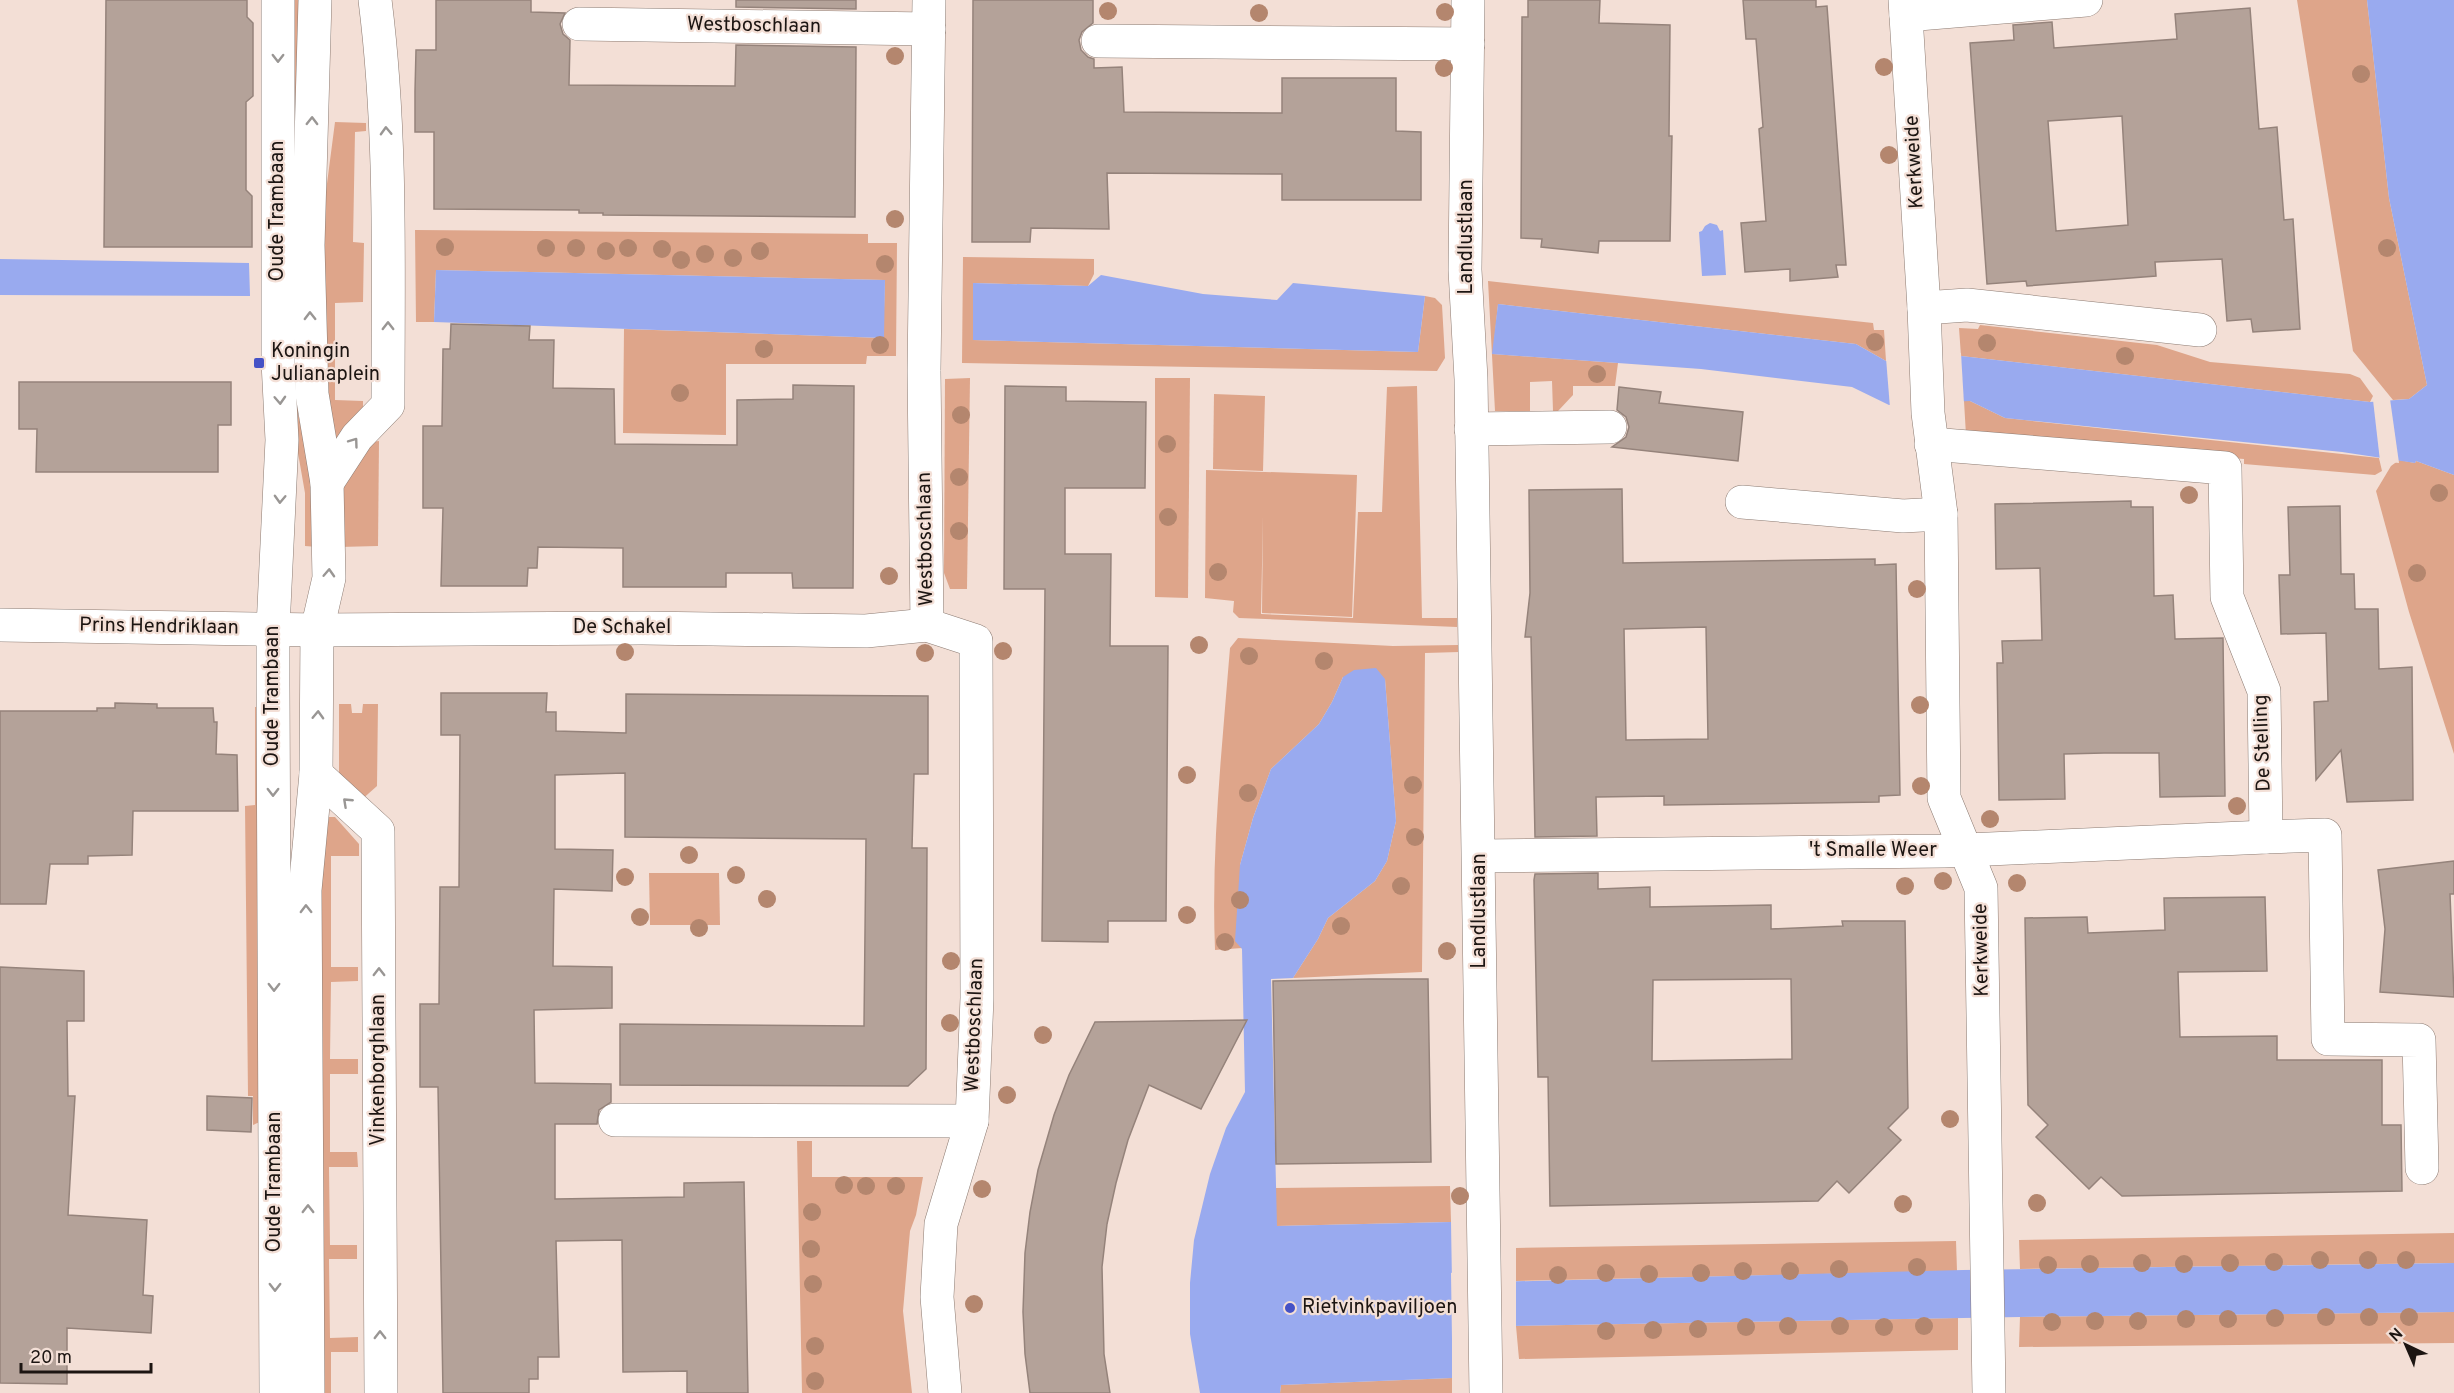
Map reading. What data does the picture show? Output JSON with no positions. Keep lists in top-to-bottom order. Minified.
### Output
{"streets":{"street":["Westboschlaan","Kerkweide","Oude Trambaan","Landlustlaan","Prins Hendriklaan","De Schakel","De Stelling","'t Smalle Weer","Vinkenborghlaan"]},"crossings":[["Westboschlaan","De Schakel"],["Kerkweide","De Stelling"],["Kerkweide","'t Smalle Weer"],["Oude Trambaan","Prins Hendriklaan"],["Oude Trambaan","De Schakel"],["Oude Trambaan","Vinkenborghlaan"],["Landlustlaan","'t Smalle Weer"],["Prins Hendriklaan","De Schakel"],["De Stelling","'t Smalle Weer"]],"one_way":["Vinkenborghlaan"],"places":{"transit":["Koningin Julianaplein"],"other":["Rietvinkpaviljoen"]},"scale_bar":"20 m","north":"top left"}
